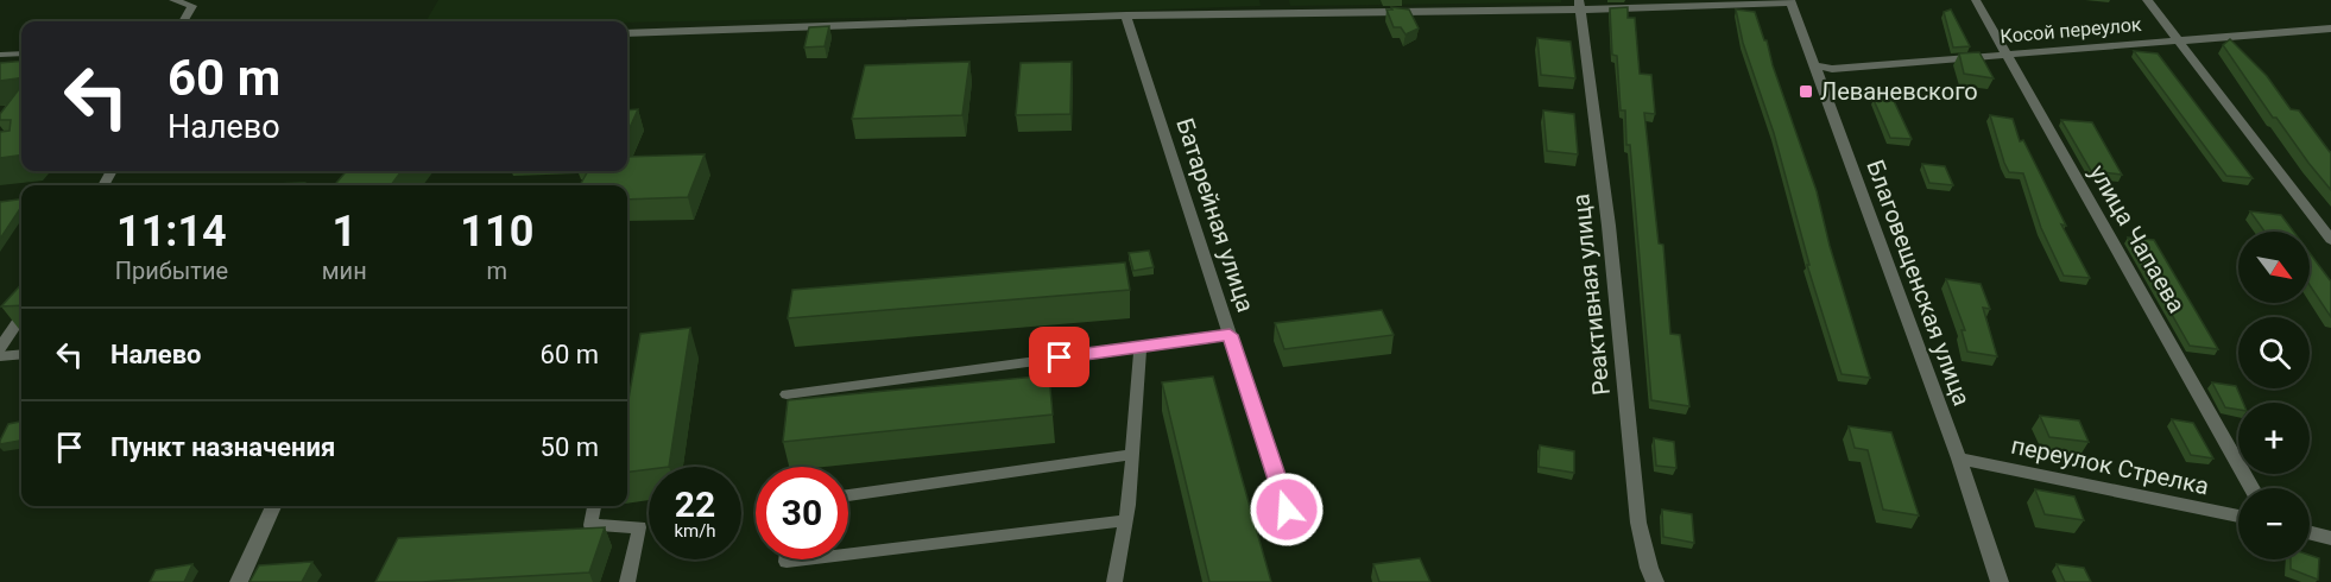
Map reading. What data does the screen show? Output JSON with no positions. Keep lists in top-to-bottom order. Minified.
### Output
{"streets":{"street":["Косой переулок","Батарейная улица","улица Чапаева","Благовещенская улица","Реактивная улица","переулок Стрелка"]},"crossings":[["Косой переулок","улица Чапаева"],["Косой переулок","Благовещенская улица"],["Благовещенская улица","переулок Стрелка"]],"places":{"transit":["Леваневского"]},"north":"bottom right","page":{"turn":["60 m","Налево"],"eta":["11:14","Прибытие","1","мин","110","m"],"map_buttons":["+","−"],"list":[{"name":"Налево","value":"60 m"},{"name":"Пункт назначения","value":"50 m"}],"speed":"22 km/h","limit":"30"}}
